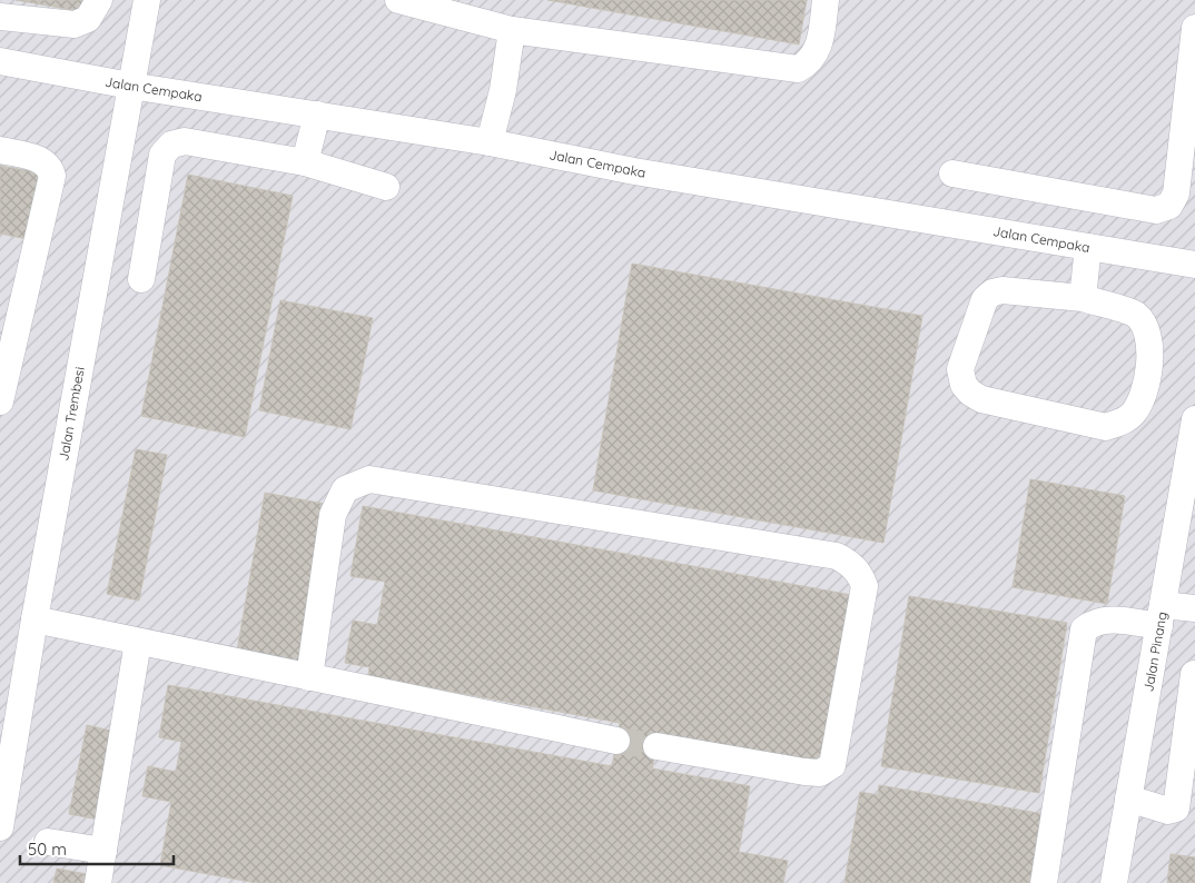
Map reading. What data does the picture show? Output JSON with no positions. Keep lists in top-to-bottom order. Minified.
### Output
{"streets":{"street":["Jalan Cempaka","Jalan Trembesi","Jalan Pinang"]},"crossings":[["Jalan Cempaka","Jalan Trembesi"]],"scale_bar":"50 m"}
